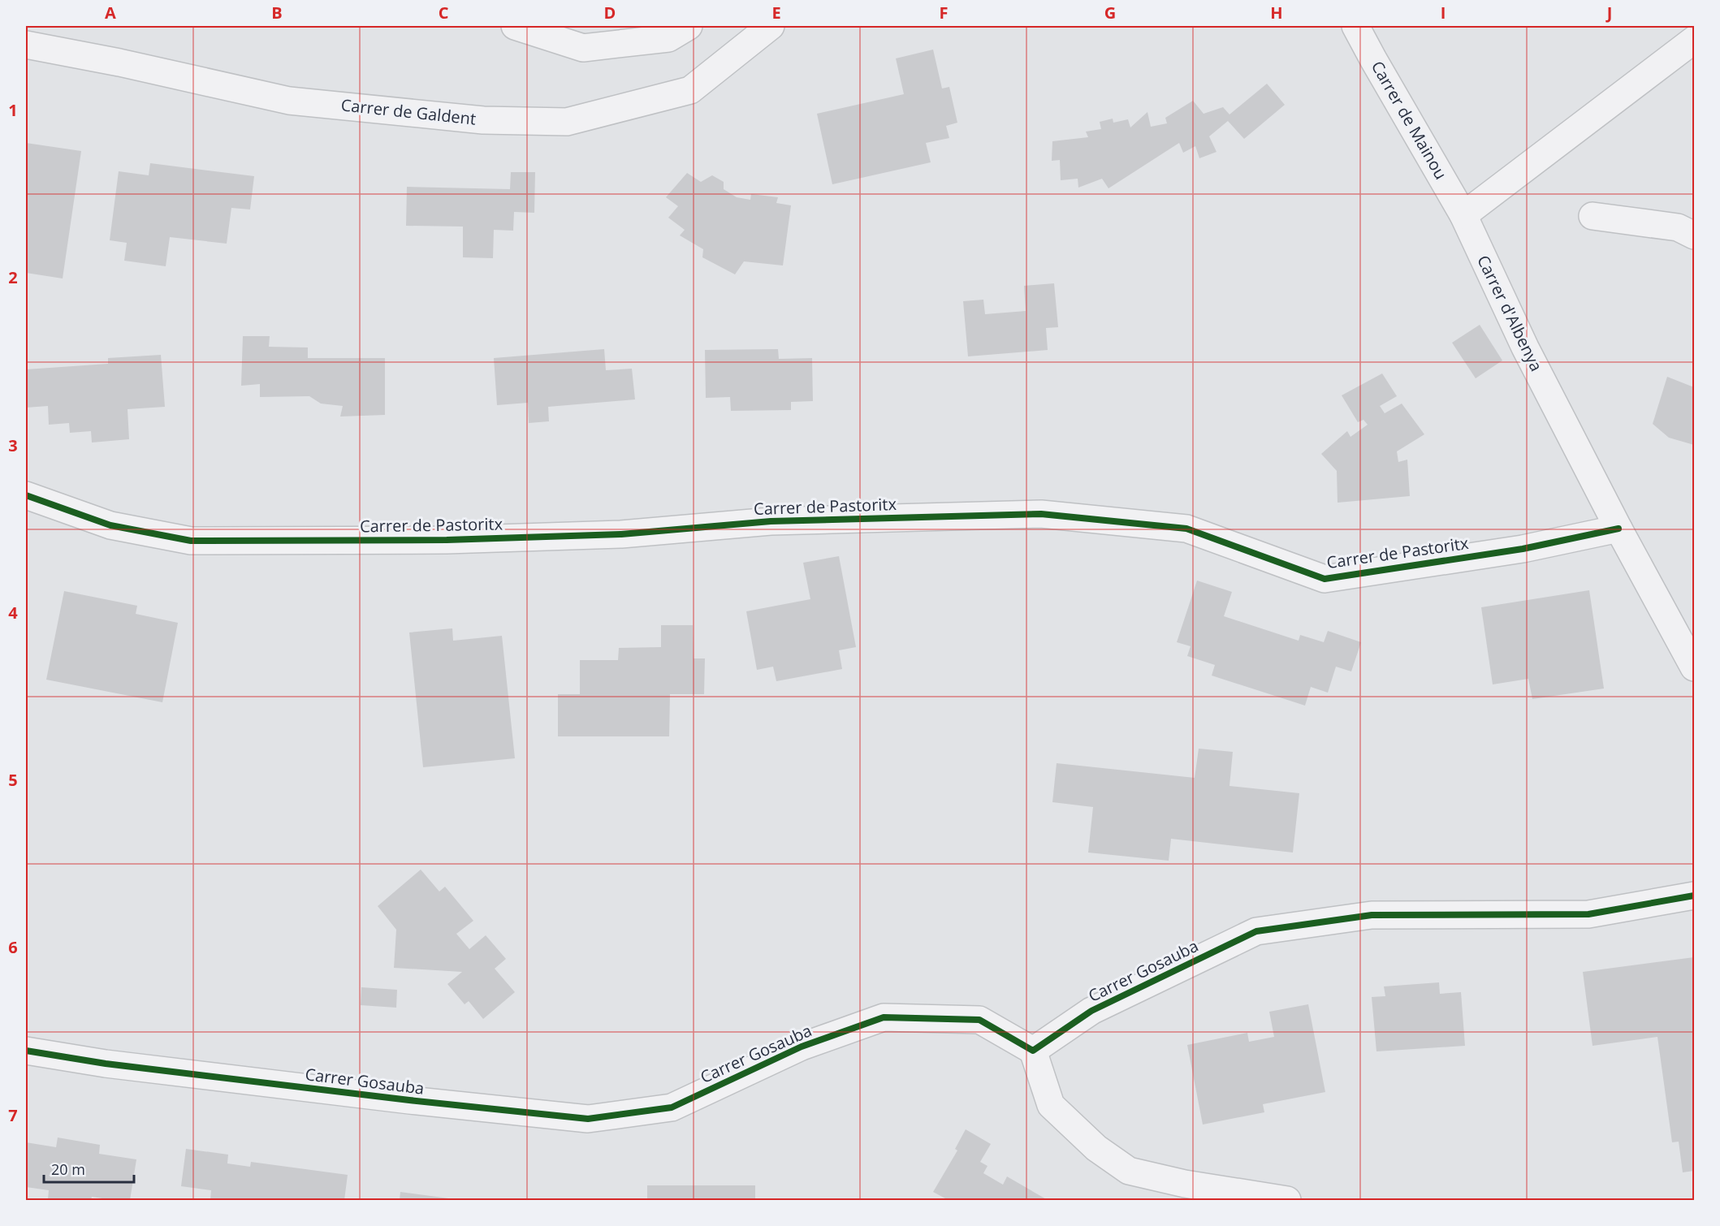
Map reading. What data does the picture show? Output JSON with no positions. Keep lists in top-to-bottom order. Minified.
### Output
{"streets":{"street":["Carrer de Galdent","Carrer de Mainou","Carrer d'Albenya","Carrer de Pastoritx","Carrer Gosauba"]},"crossings":[["Carrer de Mainou","Carrer d'Albenya"],["Carrer d'Albenya","Carrer de Pastoritx"]],"scale_bar":"20 m","grid":{"columns":["A","B","C","D","E","F","G","H","I","J"],"rows":["1","2","3","4","5","6","7"]}}
